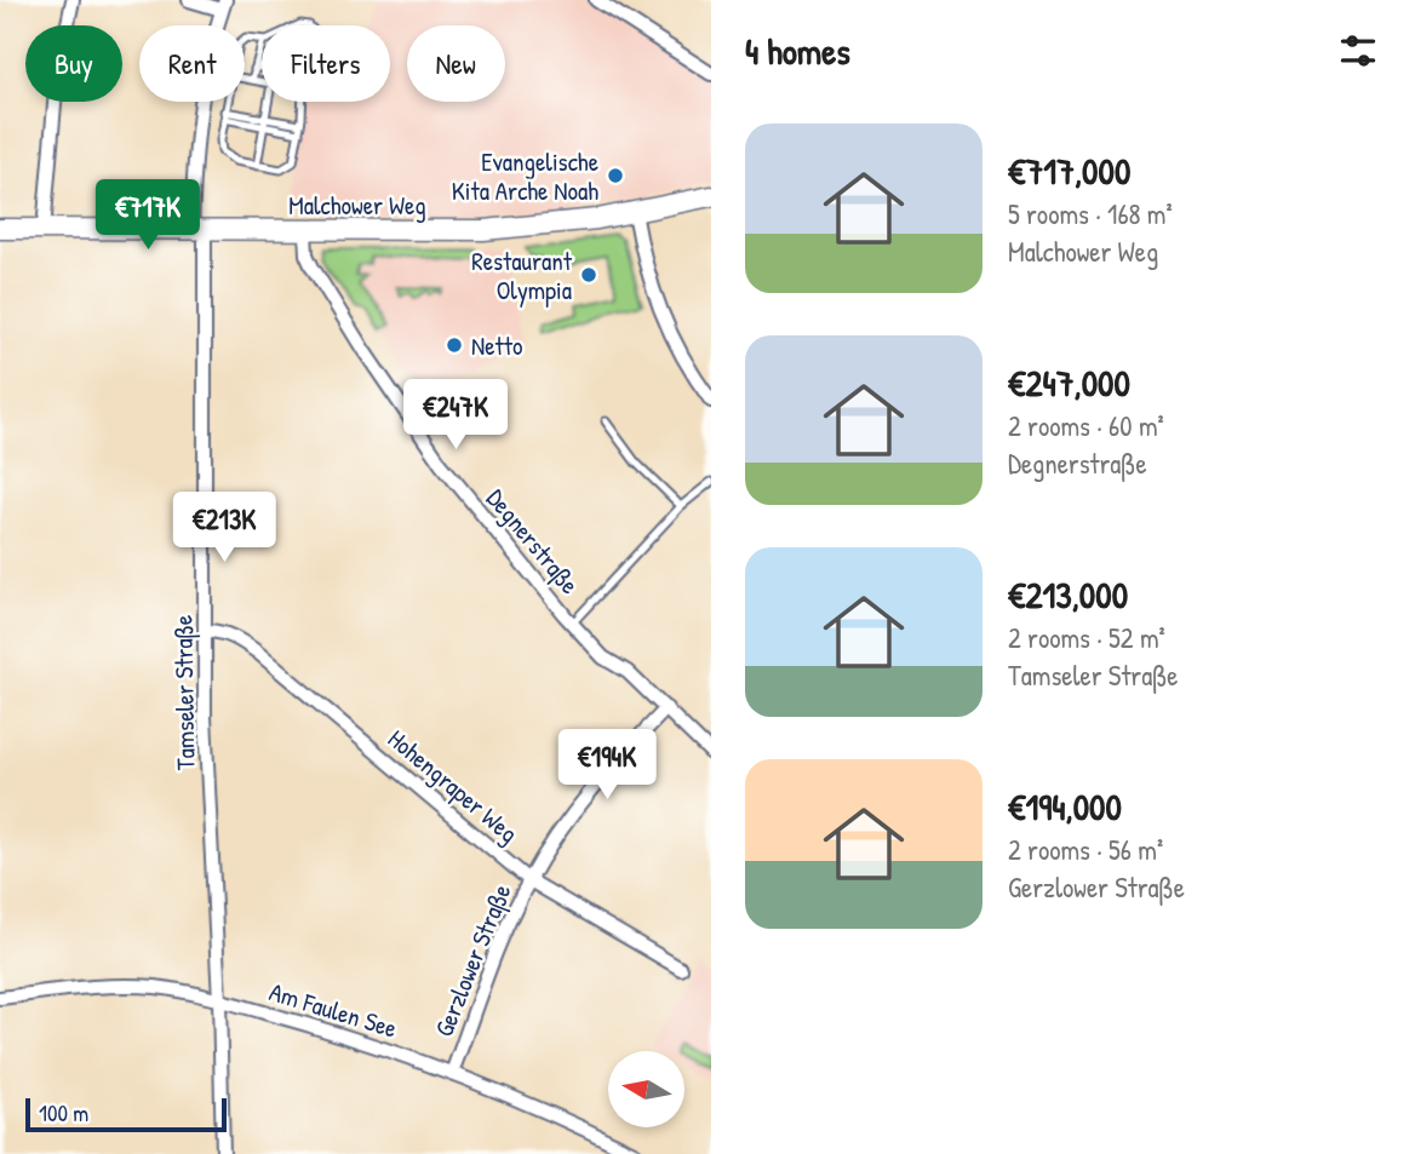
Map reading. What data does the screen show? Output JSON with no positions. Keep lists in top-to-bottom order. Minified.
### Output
{"streets":{"street":["Malchower Weg","Degnerstraße","Tamseler Straße","Hohengraper Weg","Gerzlower Straße","Am Faulen See"]},"crossings":[["Malchower Weg","Degnerstraße"],["Malchower Weg","Tamseler Straße"],["Degnerstraße","Gerzlower Straße"],["Tamseler Straße","Hohengraper Weg"],["Tamseler Straße","Am Faulen See"],["Hohengraper Weg","Gerzlower Straße"],["Gerzlower Straße","Am Faulen See"]],"places":["Evangelische Kita Arche Noah","Restaurant Olympia","Netto"],"scale_bar":"100 m","north":"left","page":{"heading":"4 homes","chip":["Buy","Rent","Filters","New"],"list":[{"name":"€717,000","note":"5 rooms · 168 m² · Malchower Weg"},{"name":"€247,000","note":"2 rooms · 60 m² · Degnerstraße"},{"name":"€213,000","note":"2 rooms · 52 m² · Tamseler Straße"},{"name":"€194,000","note":"2 rooms · 56 m² · Gerzlower Straße"}],"price":["€717K","€247K","€213K","€194K"],"scale":"100 m"}}
